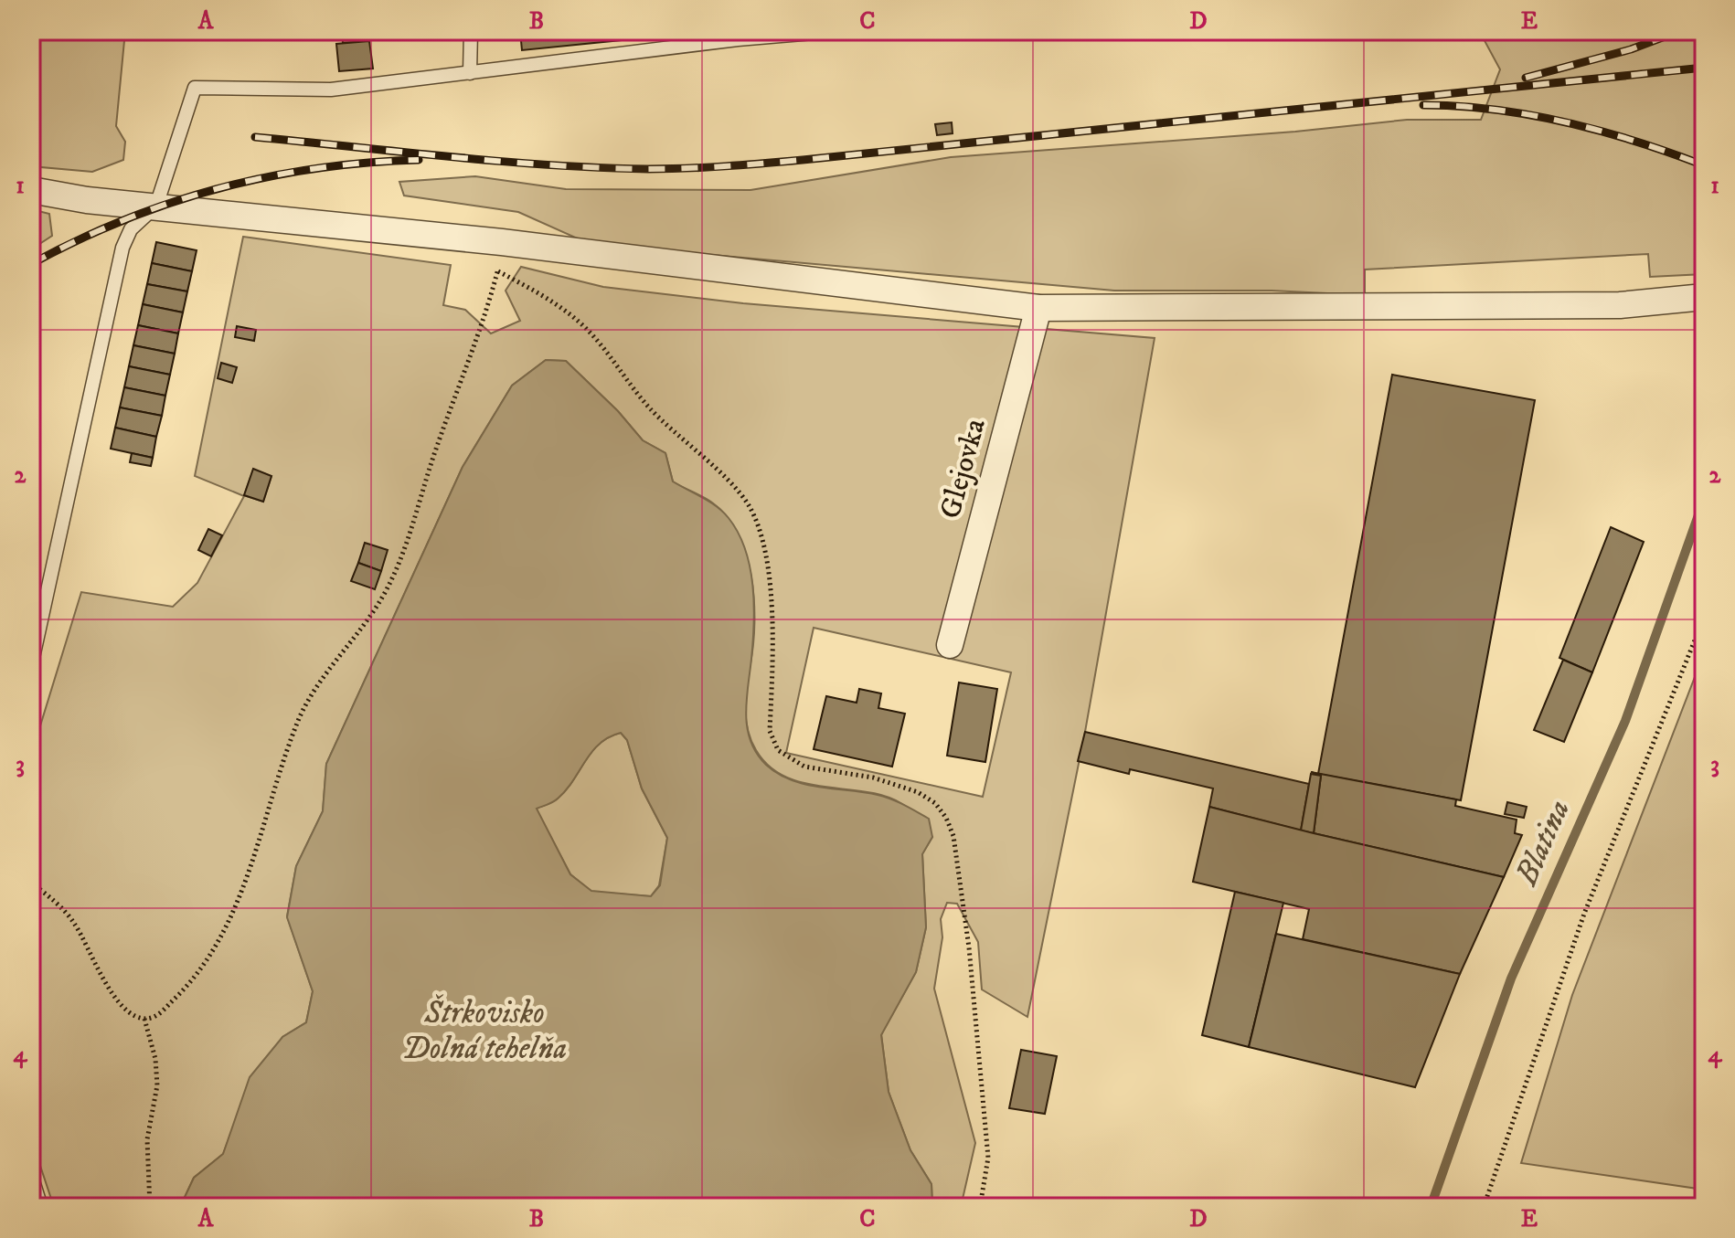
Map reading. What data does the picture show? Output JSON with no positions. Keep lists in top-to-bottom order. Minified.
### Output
{"streets":{"street":["Glejovka"]},"water":["Blatina","Štrkovisko Dolná tehelňa"],"grid":{"columns":["A","B","C","D","E"],"rows":["1","2","3","4"]}}
